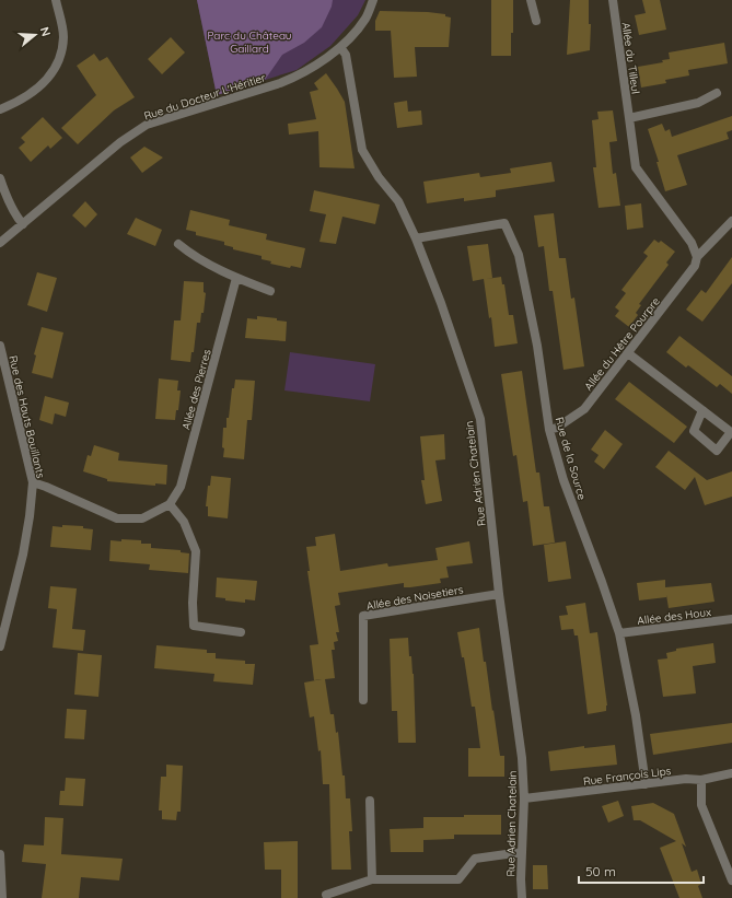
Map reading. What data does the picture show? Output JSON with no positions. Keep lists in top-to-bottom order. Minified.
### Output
{"streets":{"street":["Allée du Tilleul","Rue du Docteur L'Héritier","Allée du Hêtre Pourpre","Allée des Pierres","Rue des Hauts Bouillants","Rue de la Source","Rue Adrien Chatelain","Allée des Noisetiers","Allée des Houx","Rue François Lips"]},"crossings":[["Rue du Docteur L'Héritier","Rue Adrien Chatelain"],["Allée du Hêtre Pourpre","Rue de la Source"],["Rue de la Source","Rue Adrien Chatelain"],["Rue de la Source","Allée des Houx"],["Rue de la Source","Rue François Lips"],["Rue Adrien Chatelain","Allée des Noisetiers"],["Rue Adrien Chatelain","Rue François Lips"]],"parks":["Parc du Château Gaillard"],"scale_bar":"50 m","north":"right"}
